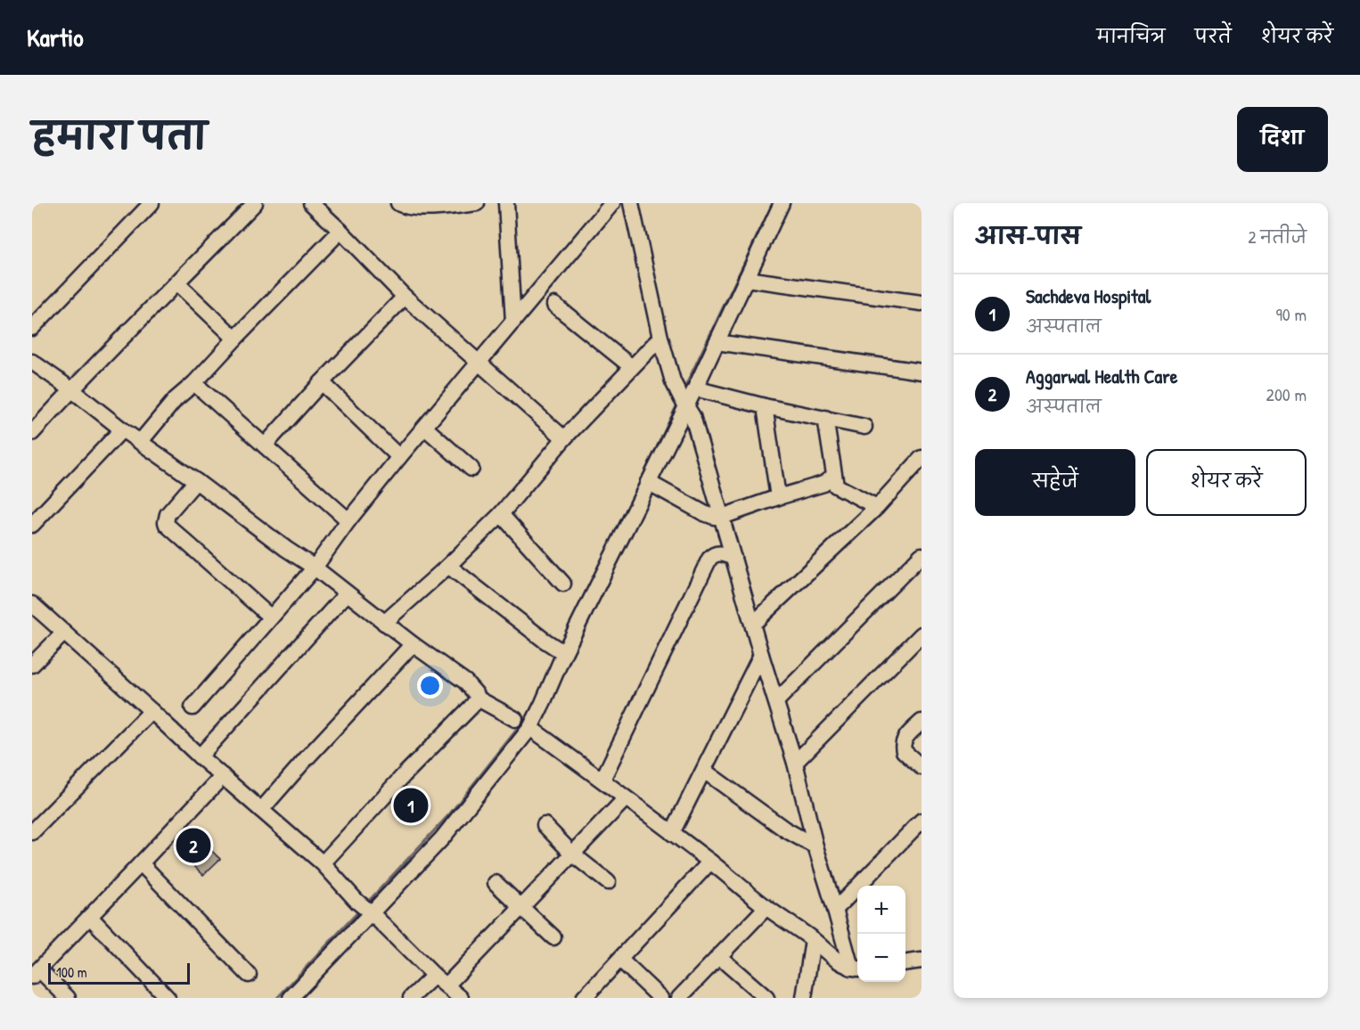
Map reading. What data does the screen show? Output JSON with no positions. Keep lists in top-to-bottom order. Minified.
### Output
{"scale_bar":"100 m","page":{"header":"Kartio","nav":["मानचित्र","परतें","शेयर करें"],"title":"हमारा पता","buttons":["दिशा",["सहेजें","शेयर करें"]],"heading":["आस-पास","2 नतीजे"],"list":[{"mark":"1","name":"Sachdeva Hospital","note":"अस्पताल","value":"90 m"},{"mark":"2","name":"Aggarwal Health Care","note":"अस्पताल","value":"200 m"}],"pins":["1","2"],"map_buttons":["+","−"],"scale":"100 m"}}
